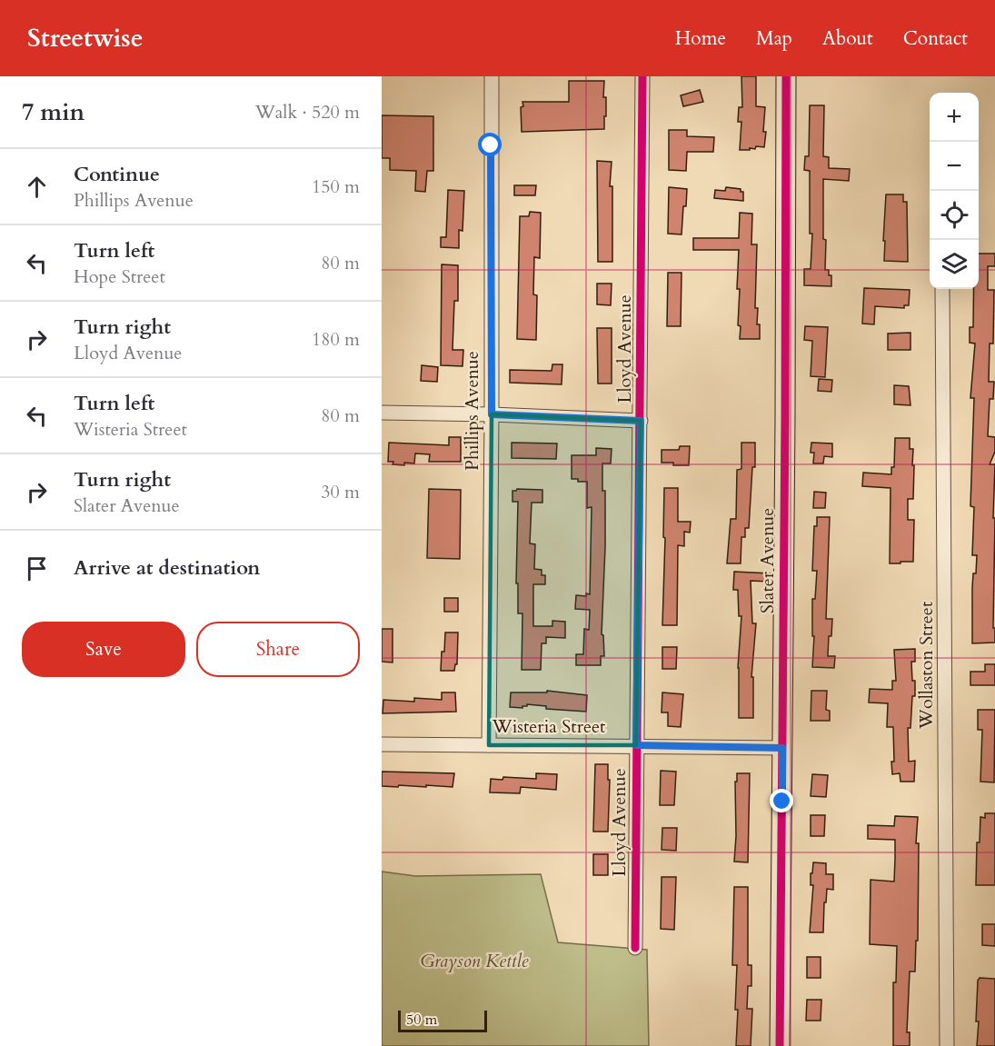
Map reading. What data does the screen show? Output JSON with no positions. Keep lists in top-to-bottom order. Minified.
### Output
{"streets":{"street":["Lloyd Avenue","Phillips Avenue","Slater Avenue","Wollaston Street","Wisteria Street"]},"crossings":[["Lloyd Avenue","Wisteria Street"],["Phillips Avenue","Wisteria Street"],["Slater Avenue","Wisteria Street"]],"parks":["Grayson Kettle"],"scale_bar":"50 m","page":{"header":"Streetwise","nav":["Home","Map","About","Contact"],"heading":["7 min","Walk · 520 m"],"map_buttons":["+","−"],"list":[["Continue","Phillips Avenue","150 m"],["Turn left","Hope Street","80 m"],["Turn right","Lloyd Avenue","180 m"],["Turn left","Wisteria Street","80 m"],["Turn right","Slater Avenue","30 m"],"Arrive at destination"],"buttons":["Save","Share"],"scale":"50 m"}}
